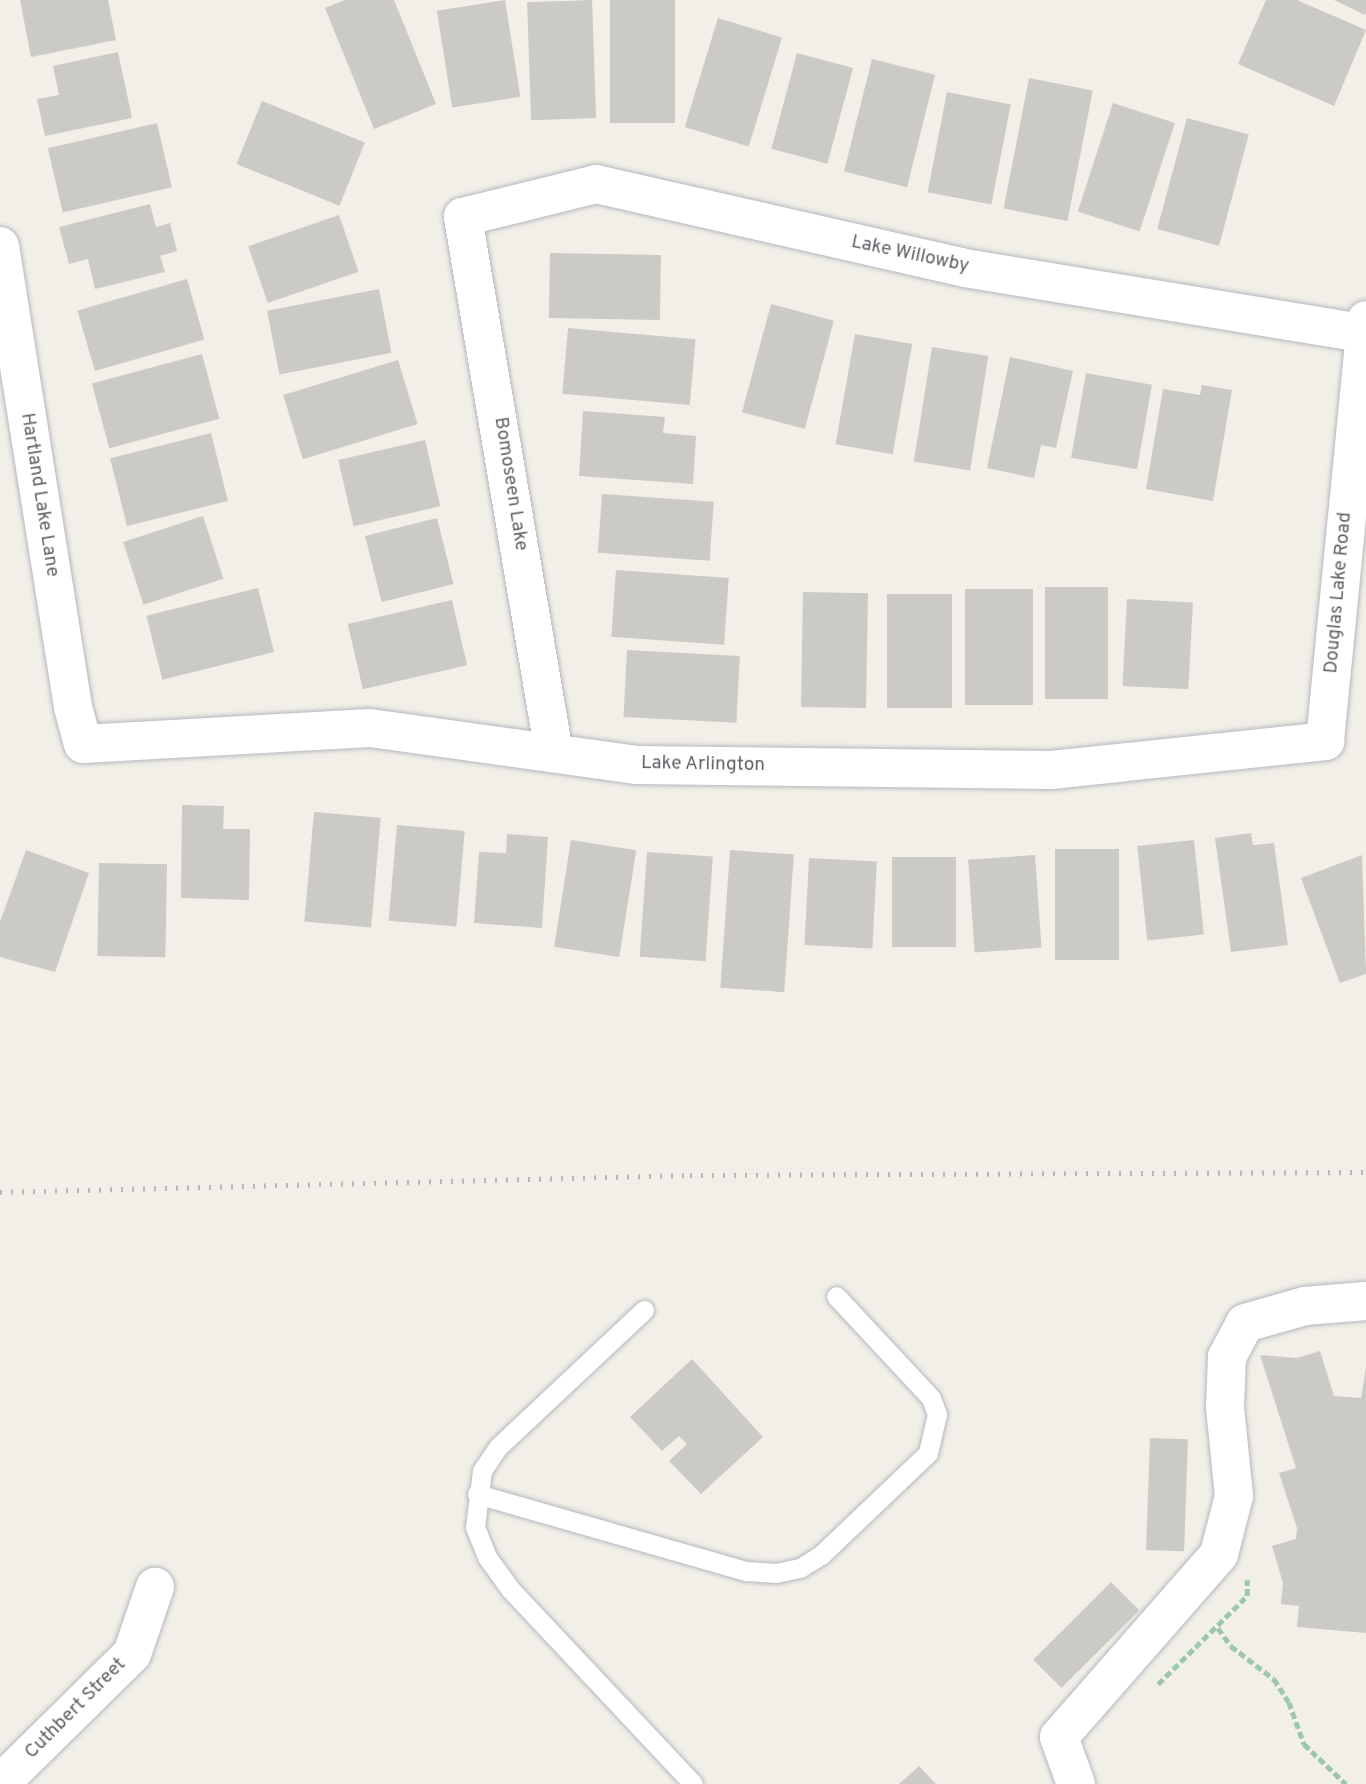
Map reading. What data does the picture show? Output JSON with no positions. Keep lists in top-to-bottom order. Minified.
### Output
{"streets":{"street":["Lake Willowby","Bomoseen Lake","Hartland Lake Lane","Douglas Lake Road","Lake Arlington","Cuthbert Street"]},"crossings":[["Lake Willowby","Bomoseen Lake"],["Lake Willowby","Douglas Lake Road"],["Bomoseen Lake","Lake Arlington"],["Hartland Lake Lane","Lake Arlington"],["Douglas Lake Road","Lake Arlington"]]}
